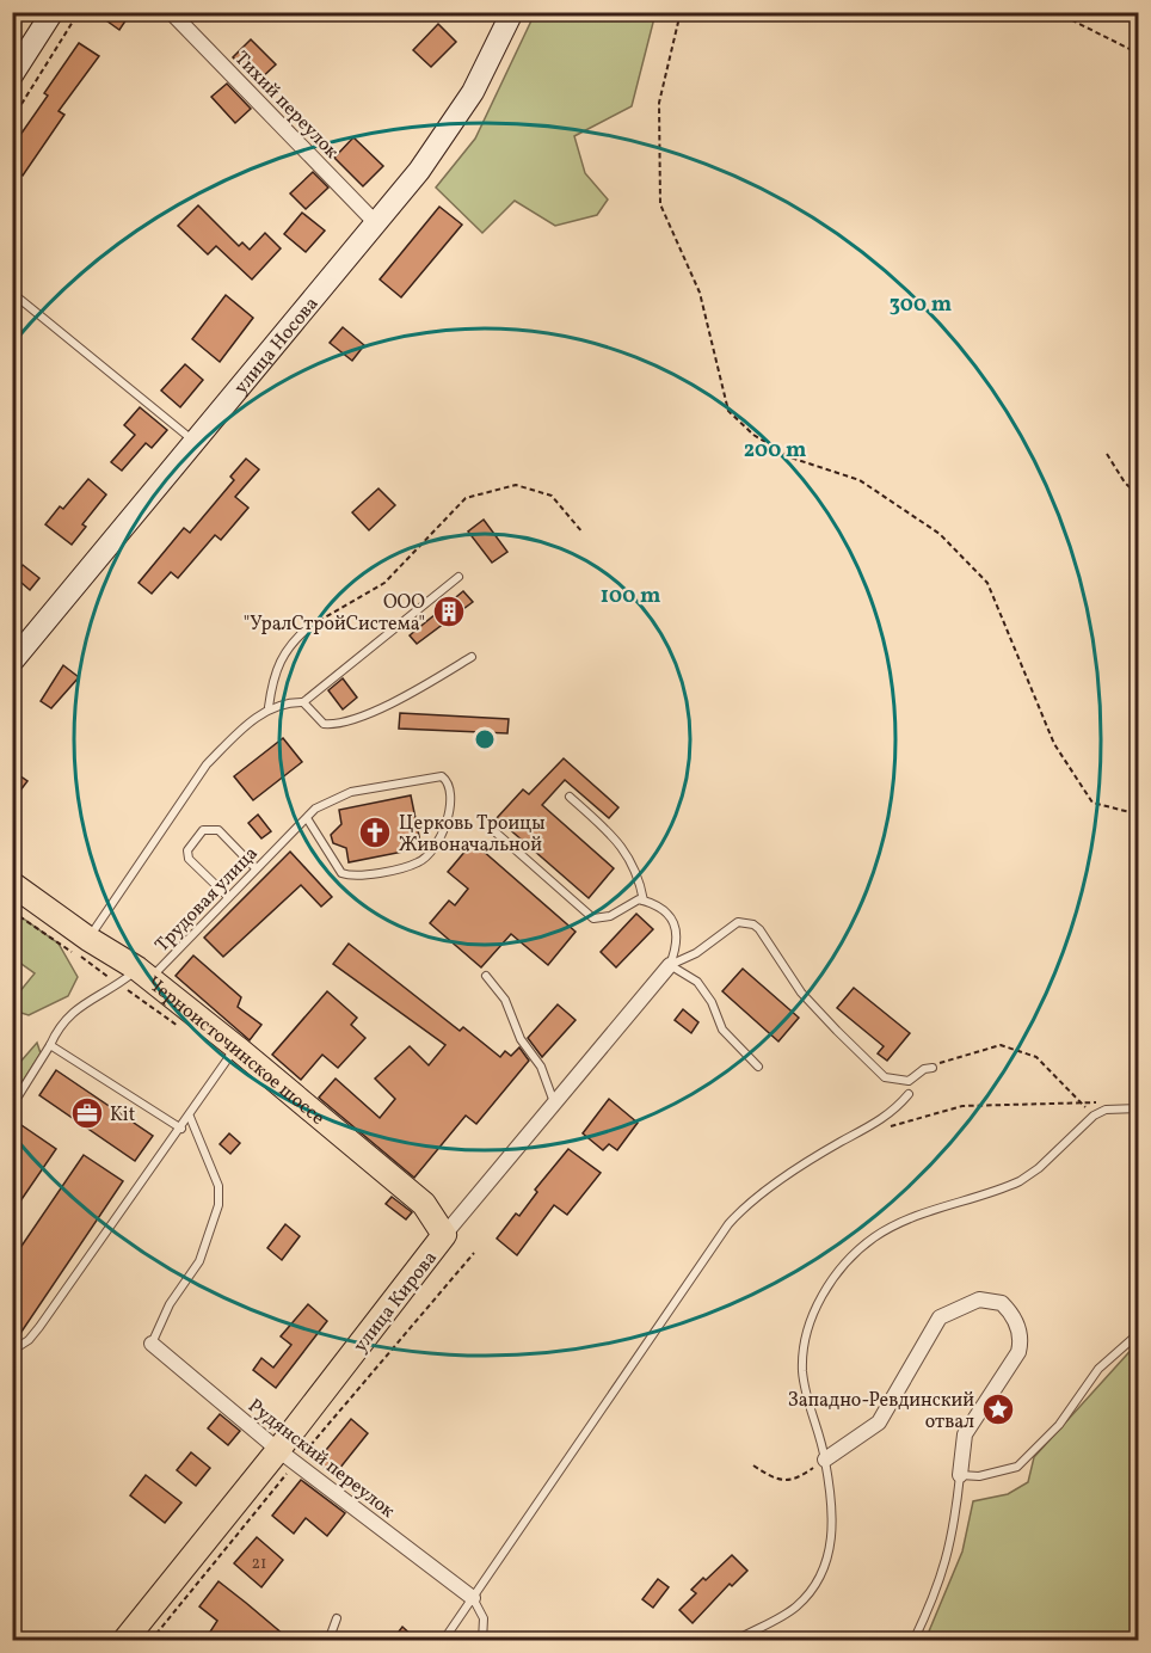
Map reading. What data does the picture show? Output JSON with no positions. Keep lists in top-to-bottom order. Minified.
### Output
{"streets":{"main road":["Черноисточинское шоссе","улица Кирова"],"street":["Тихий переулок","улица Носова","Рудянский переулок"],"lane":["Трудовая улица"]},"crossings":[["Тихий переулок","улица Носова"],["Трудовая улица","Черноисточинское шоссе"],["Черноисточинское шоссе","улица Кирова"],["улица Кирова","Рудянский переулок"]],"places":{"building":["ООО \"УралСтройСистема\""],"church":["Церковь Троицы Живоначальной"],"office":["Kit"],"place":["Западно-Ревдинский отвал"]},"house_numbers":["21"],"rings":["300 m","200 m","100 m"]}
